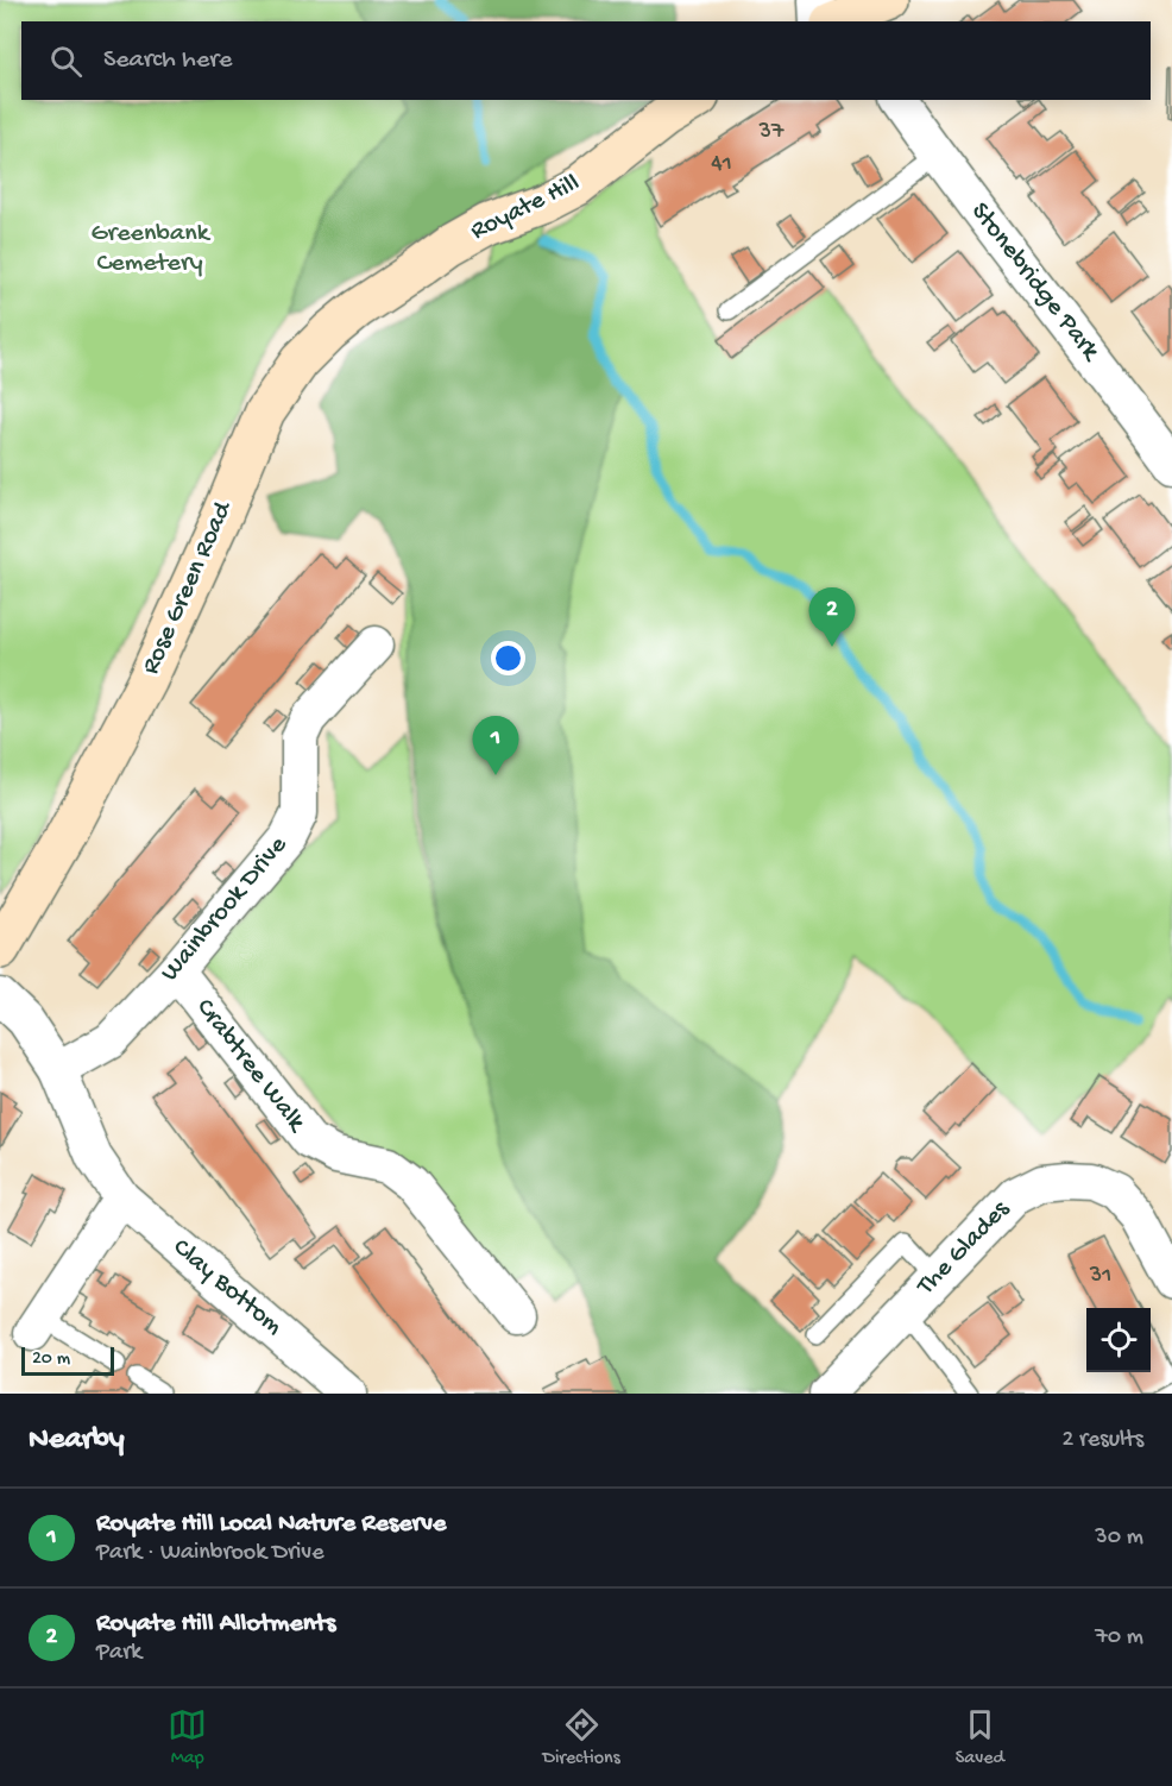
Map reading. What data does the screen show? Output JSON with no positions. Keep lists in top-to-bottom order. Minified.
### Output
{"streets":{"main road":["Royate Hill","Rose Green Road"],"street":["Stonebridge Park","Wainbrook Drive","Crabtree Walk","The Glades","Clay Bottom"]},"crossings":[["Royate Hill","Rose Green Road"],["Wainbrook Drive","Crabtree Walk"],["Wainbrook Drive","Clay Bottom"]],"parks":["Greenbank Cemetery"],"house_numbers":["37","41","31"],"scale_bar":"20 m","page":{"search":"Search here","pins":["2","1"],"scale":"20 m","heading":["Nearby","2 results"],"list":[{"mark":"1","name":"Royate Hill Local Nature Reserve","note":"Park · Wainbrook Drive","value":"30 m"},{"mark":"2","name":"Royate Hill Allotments","note":"Park","value":"70 m"}],"nav":["Map","Directions","Saved"]}}
